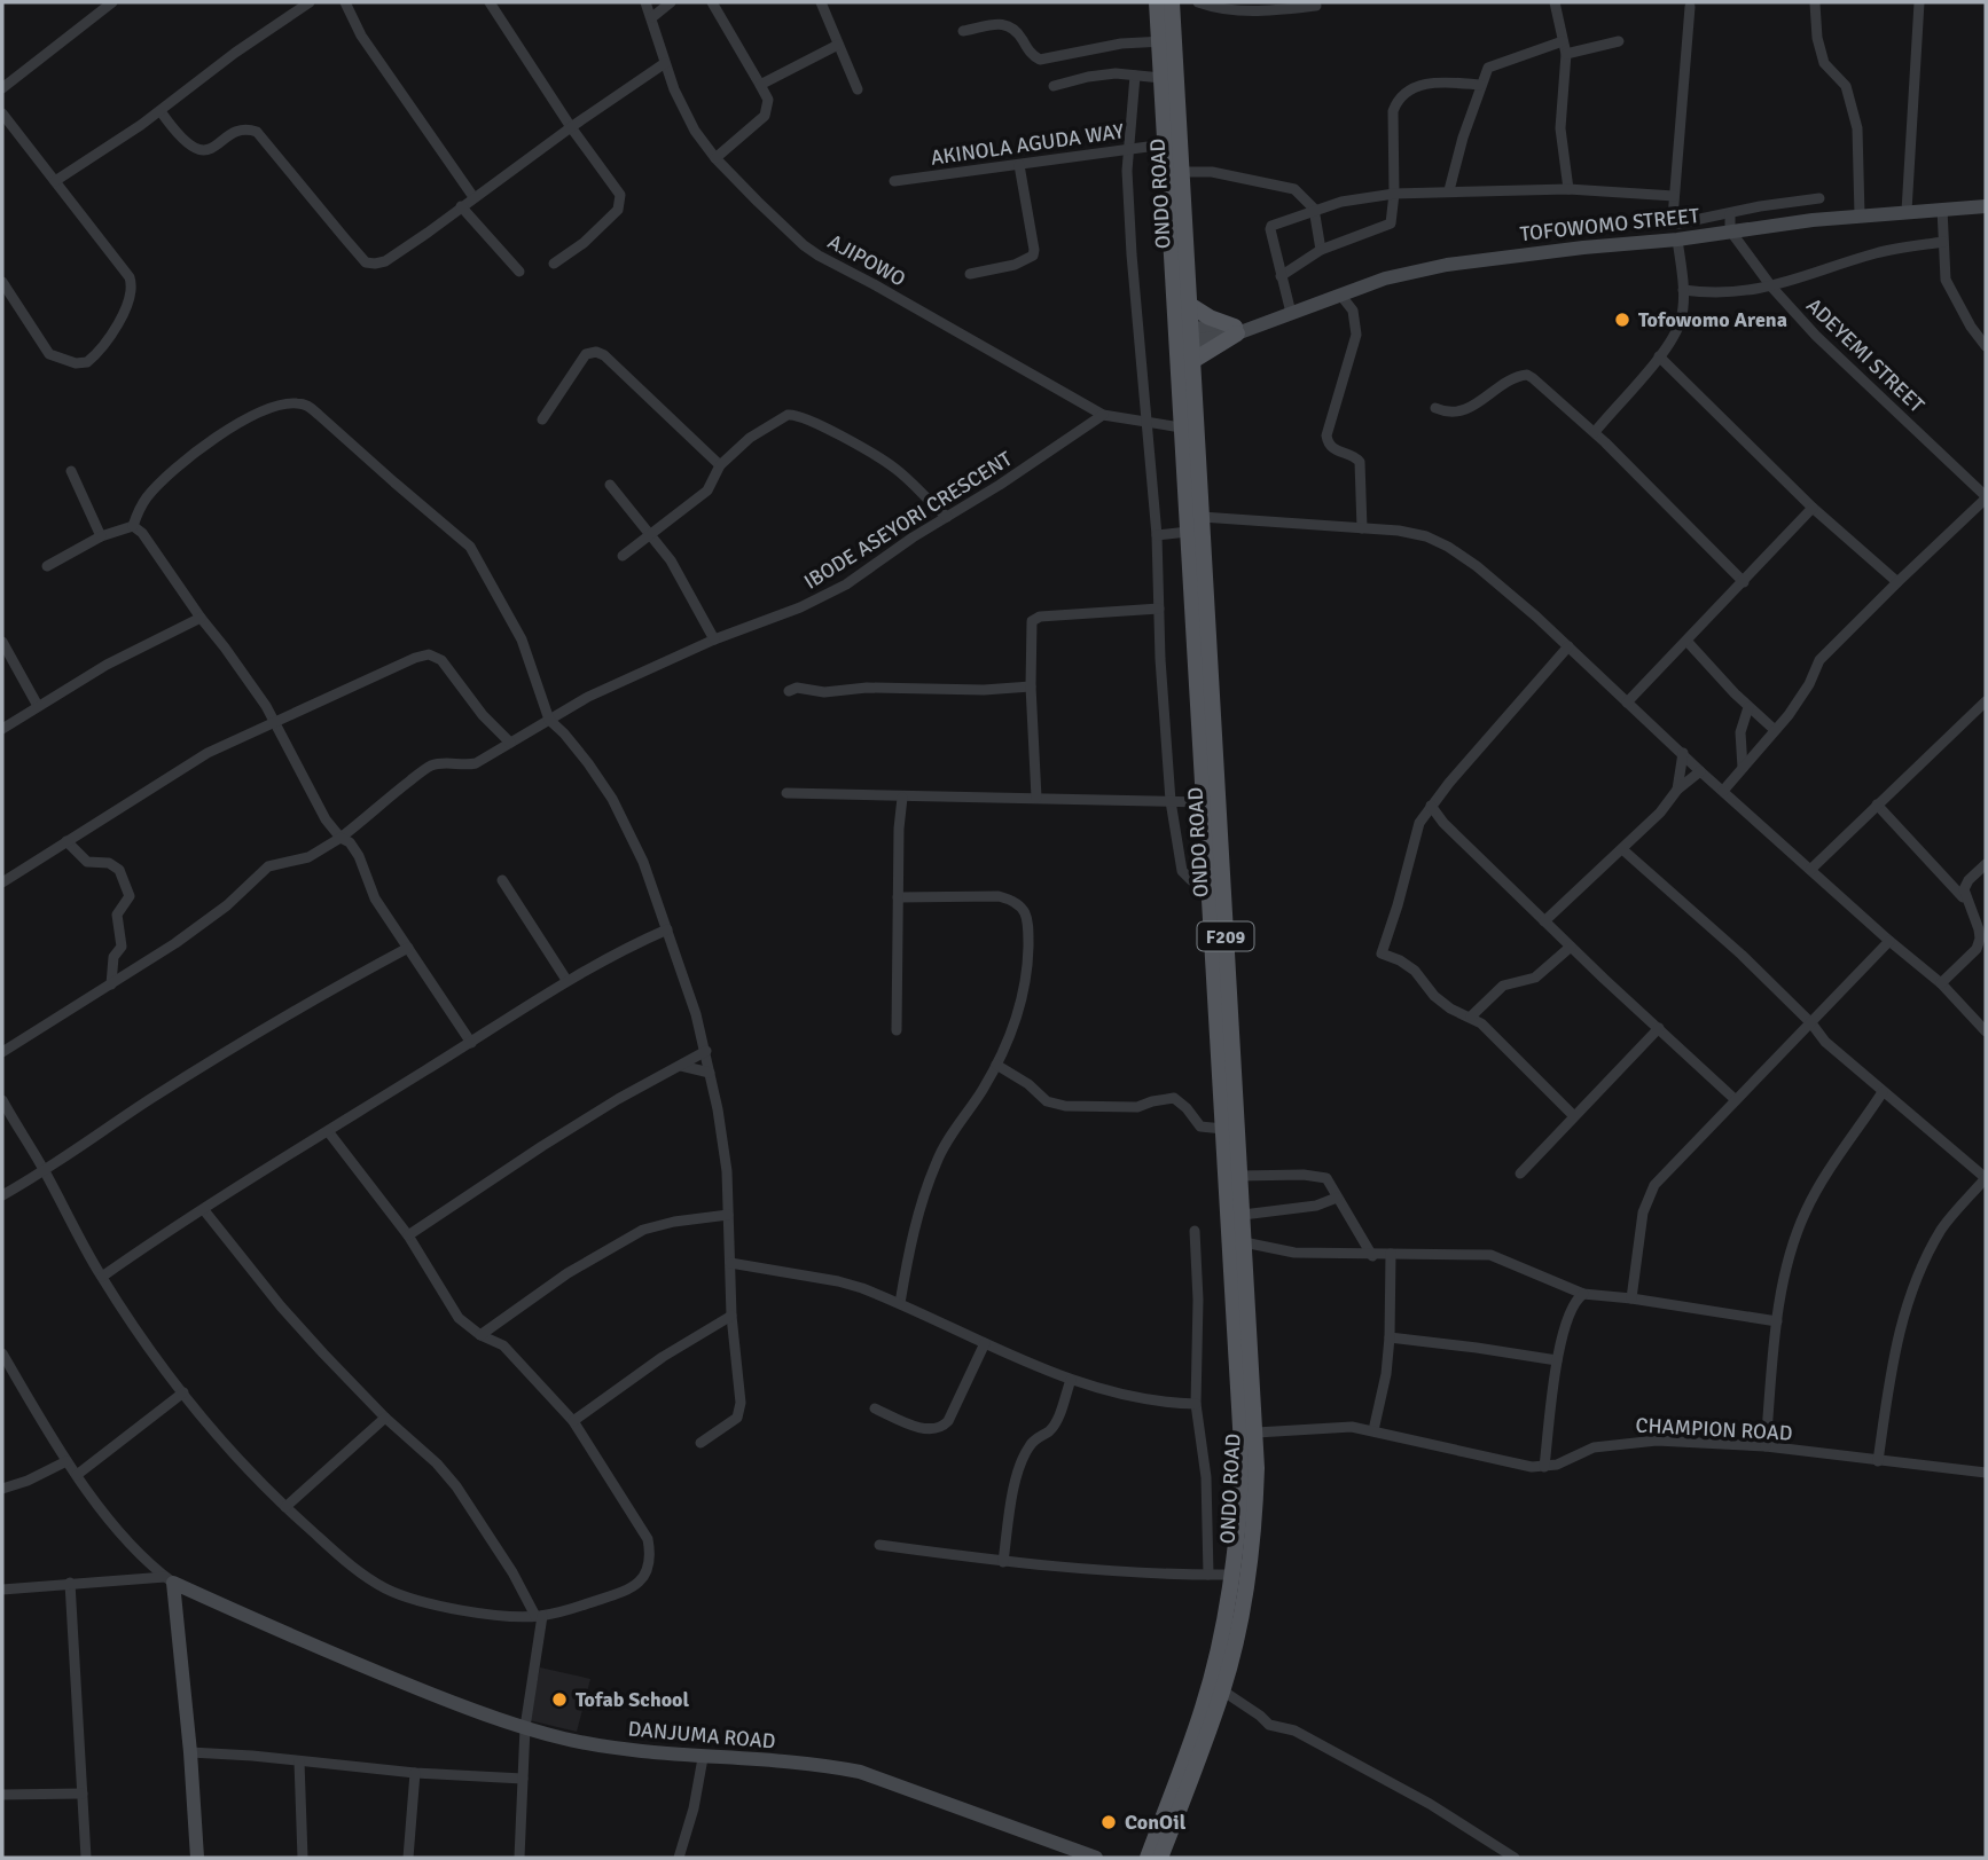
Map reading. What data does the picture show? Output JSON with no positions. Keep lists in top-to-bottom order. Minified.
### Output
{"streets":{"main road":["ONDO ROAD","F209"],"street":["AKINOLA AGUDA WAY","TOFOWOMO STREET","AJIPOWO","ADEYEMI STREET","IBODE ASEYORI CRESCENT","CHAMPION ROAD","DANJUMA ROAD"]},"crossings":[["AKINOLA AGUDA WAY","ONDO ROAD"],["ONDO ROAD","TOFOWOMO STREET"],["ONDO ROAD","AJIPOWO"],["ONDO ROAD","CHAMPION ROAD"],["TOFOWOMO STREET","ADEYEMI STREET"],["AJIPOWO","IBODE ASEYORI CRESCENT"]],"places":["Tofowomo Arena","Tofab School","ConOil"]}
